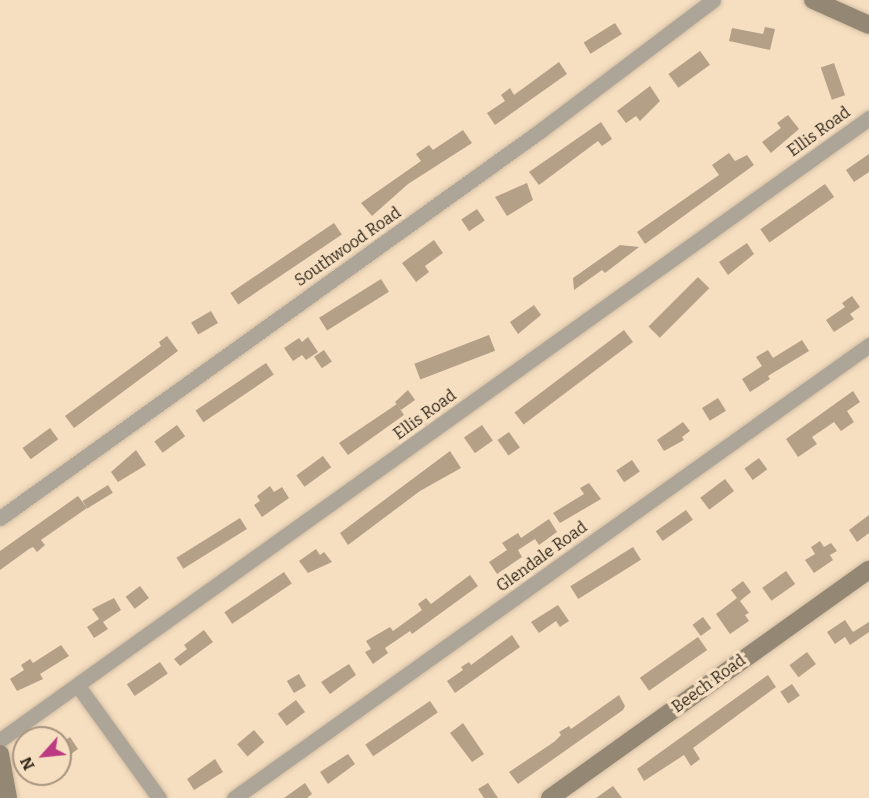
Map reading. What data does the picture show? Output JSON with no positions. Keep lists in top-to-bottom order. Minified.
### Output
{"streets":{"street":["Ellis Road","Southwood Road","Glendale Road","Beech Road"]},"north":"bottom left"}
